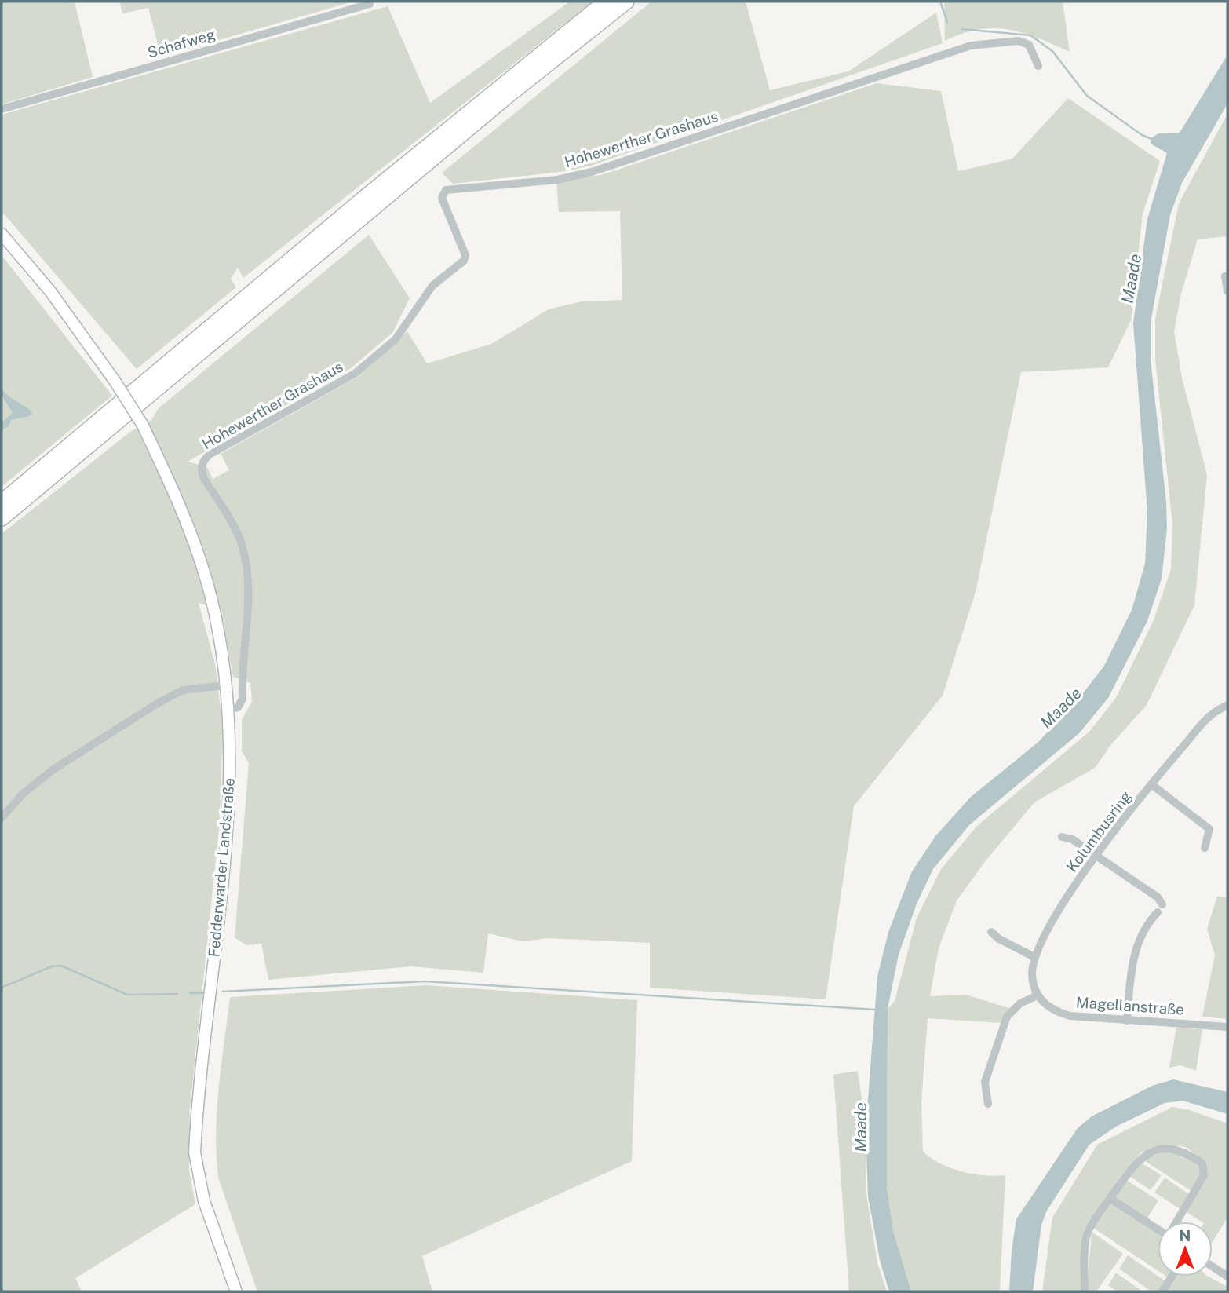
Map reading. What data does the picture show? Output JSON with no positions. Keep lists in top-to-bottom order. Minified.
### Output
{"streets":{"street":["Schafweg","Hohewerther Grashaus","Kolumbusring","Fedderwarder Landstraße","Magellanstraße"]},"crossings":[["Hohewerther Grashaus","Fedderwarder Landstraße"],["Kolumbusring","Magellanstraße"]],"water":["Maade"],"north":"top"}
